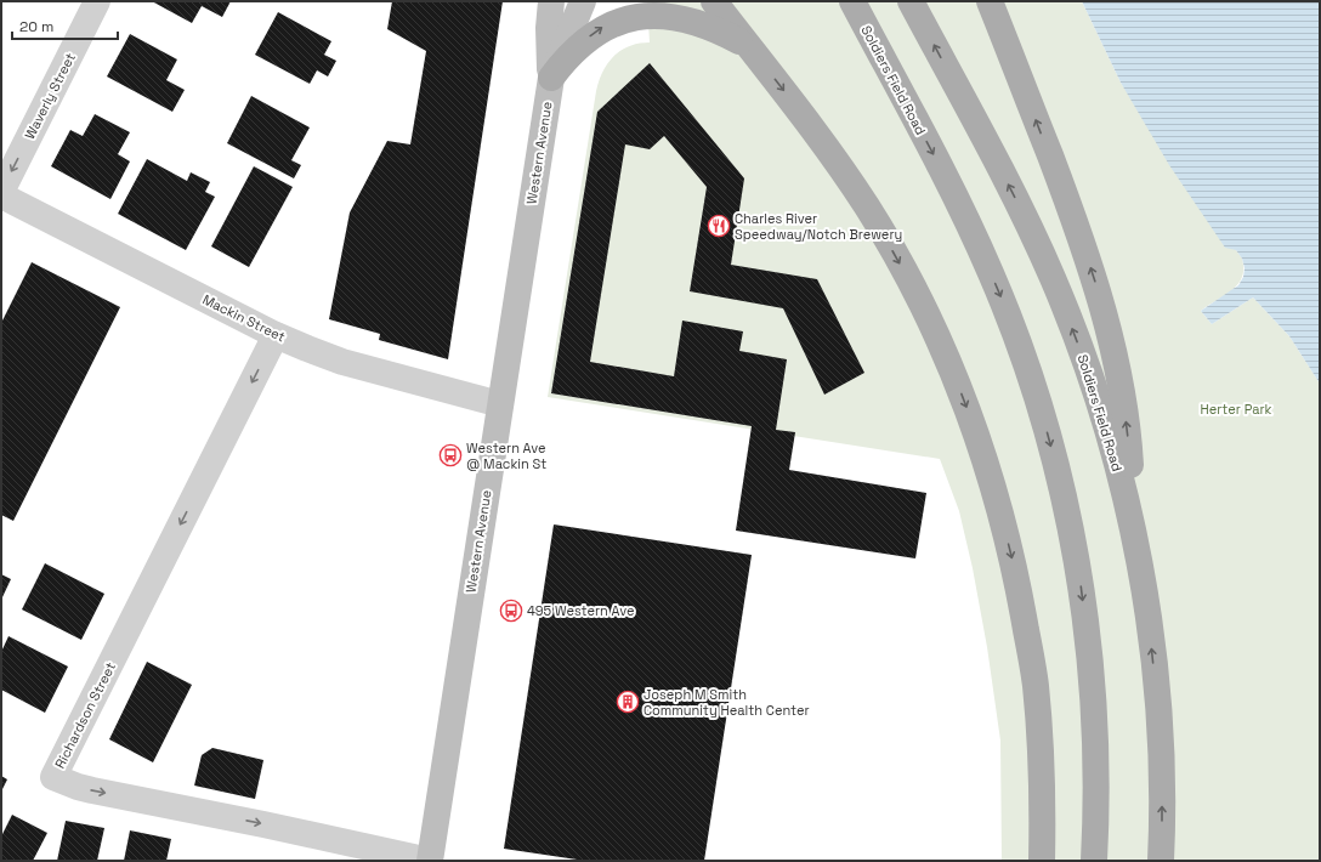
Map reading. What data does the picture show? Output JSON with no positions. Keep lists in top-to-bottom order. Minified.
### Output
{"streets":{"main road":["Soldiers Field Road","Western Avenue"],"street":["Waverly Street","Mackin Street","Richardson Street"]},"crossings":[["Western Avenue","Mackin Street"],["Western Avenue","Richardson Street"],["Mackin Street","Richardson Street"]],"one_way":["Waverly Street"],"parks":["Herter Park"],"places":{"restaurant":["Charles River Speedway/Notch Brewery"],"bus stop":["Western Ave @ Mackin St","495 Western Ave"],"building":["Joseph M Smith Community Health Center"]},"scale_bar":"20 m"}
